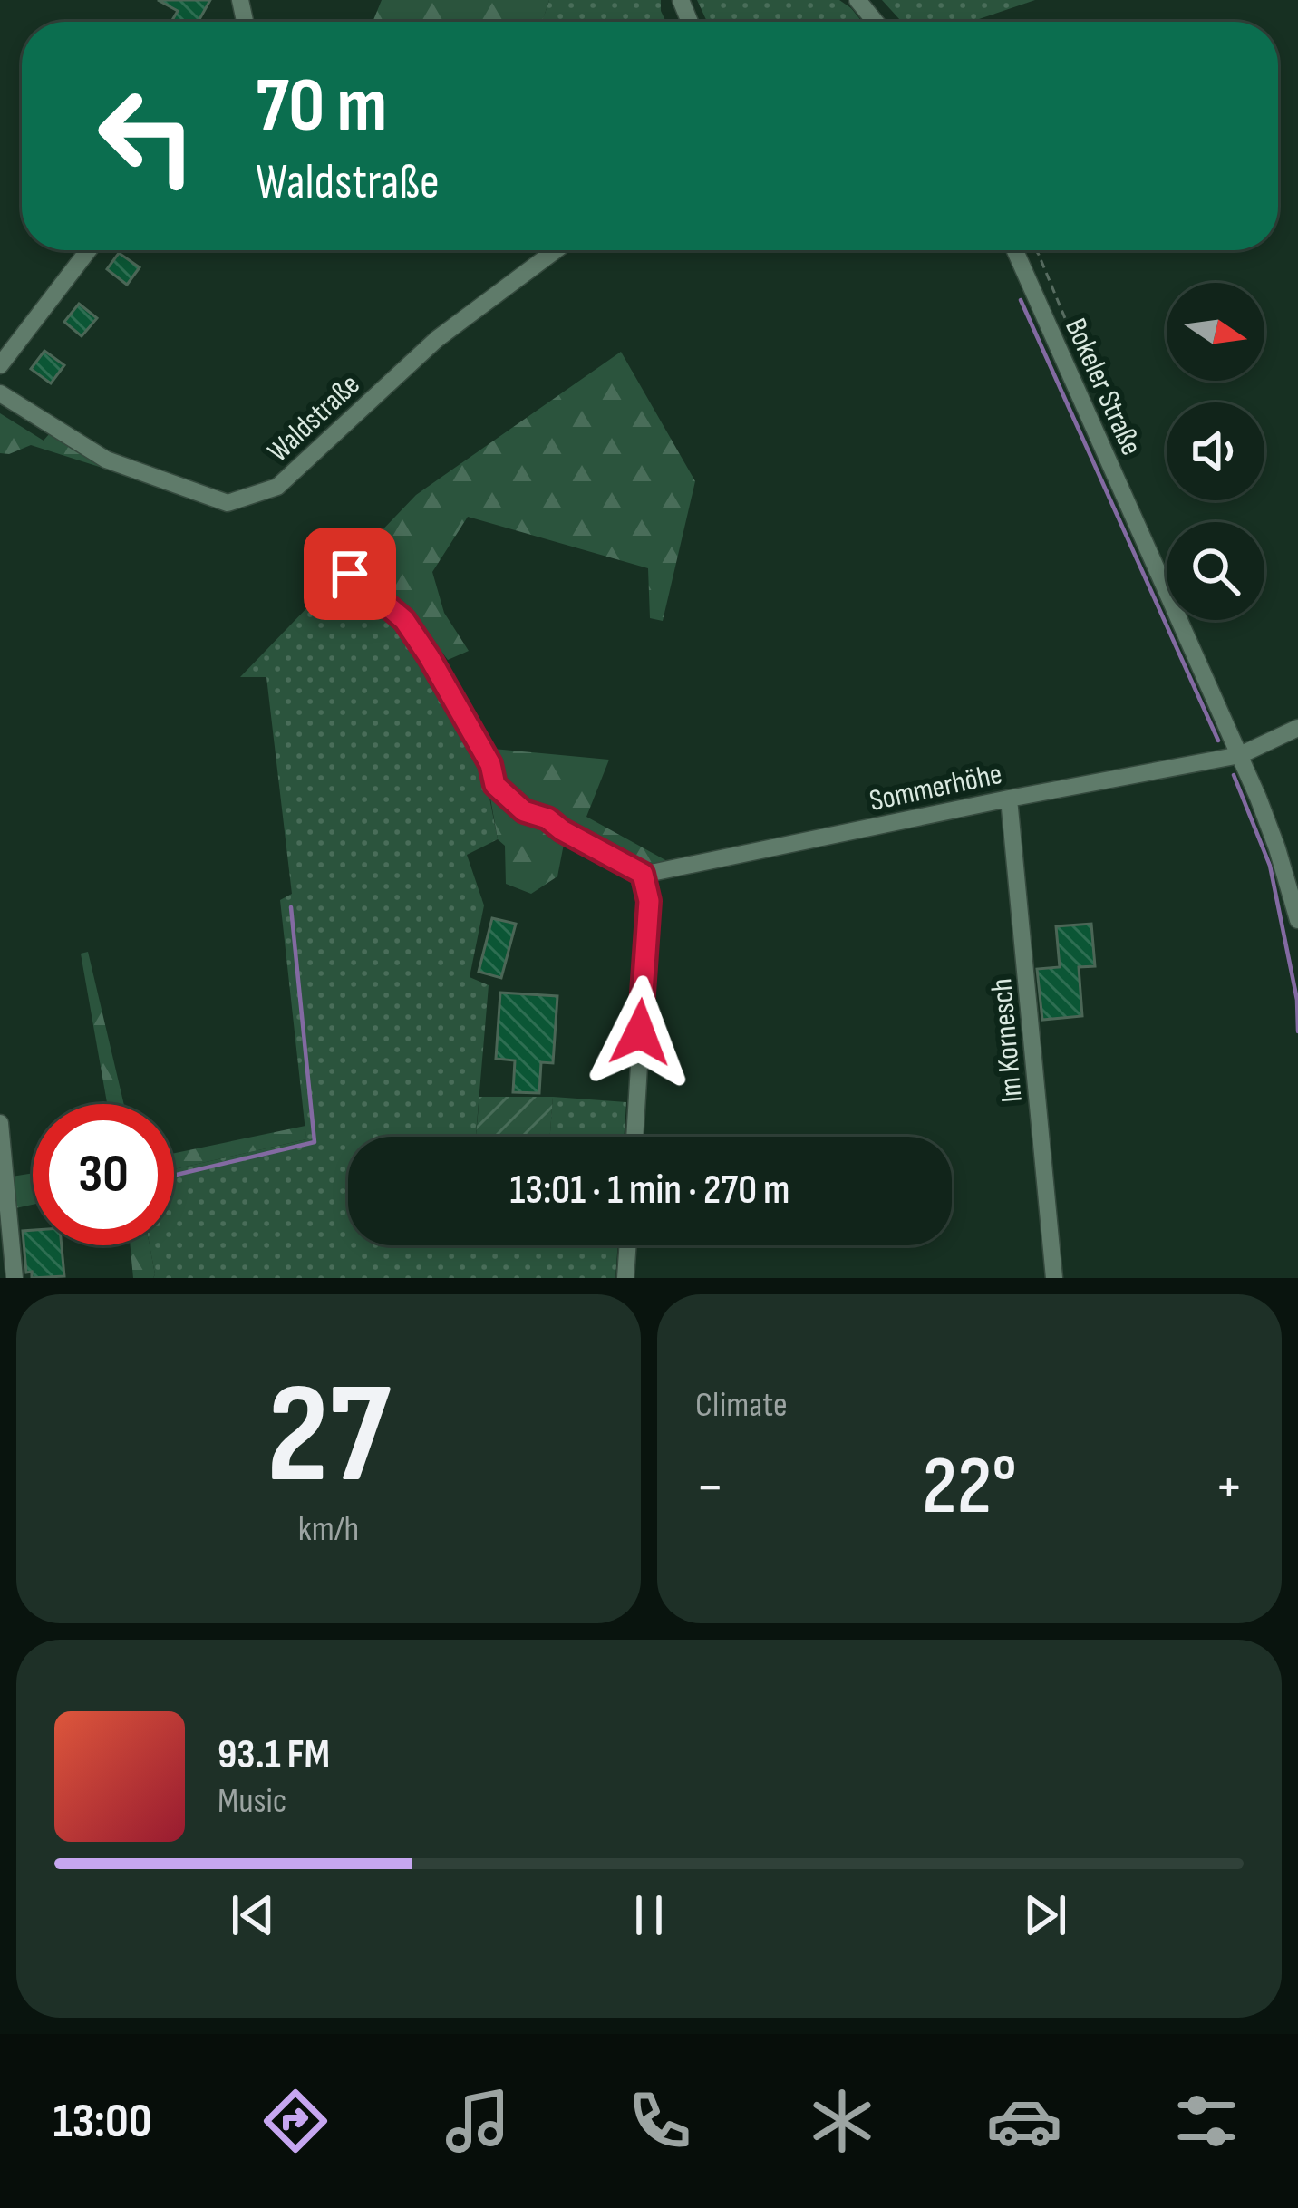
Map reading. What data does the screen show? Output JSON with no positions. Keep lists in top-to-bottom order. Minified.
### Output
{"streets":{"street":["Bokeler Straße","Waldstraße","Sommerhöhe","Im Kornesch"]},"crossings":[["Bokeler Straße","Sommerhöhe"],["Sommerhöhe","Im Kornesch"]],"north":"right","page":{"turn":["70 m","Waldstraße"],"limit":"30","trip":"13:01 · 1 min · 270 m","tile":[["27","km/h"],"Climate"],"heat":["−","22°","+"],"song":["93.1 FM","Music"],"tabs":"13:00"}}
